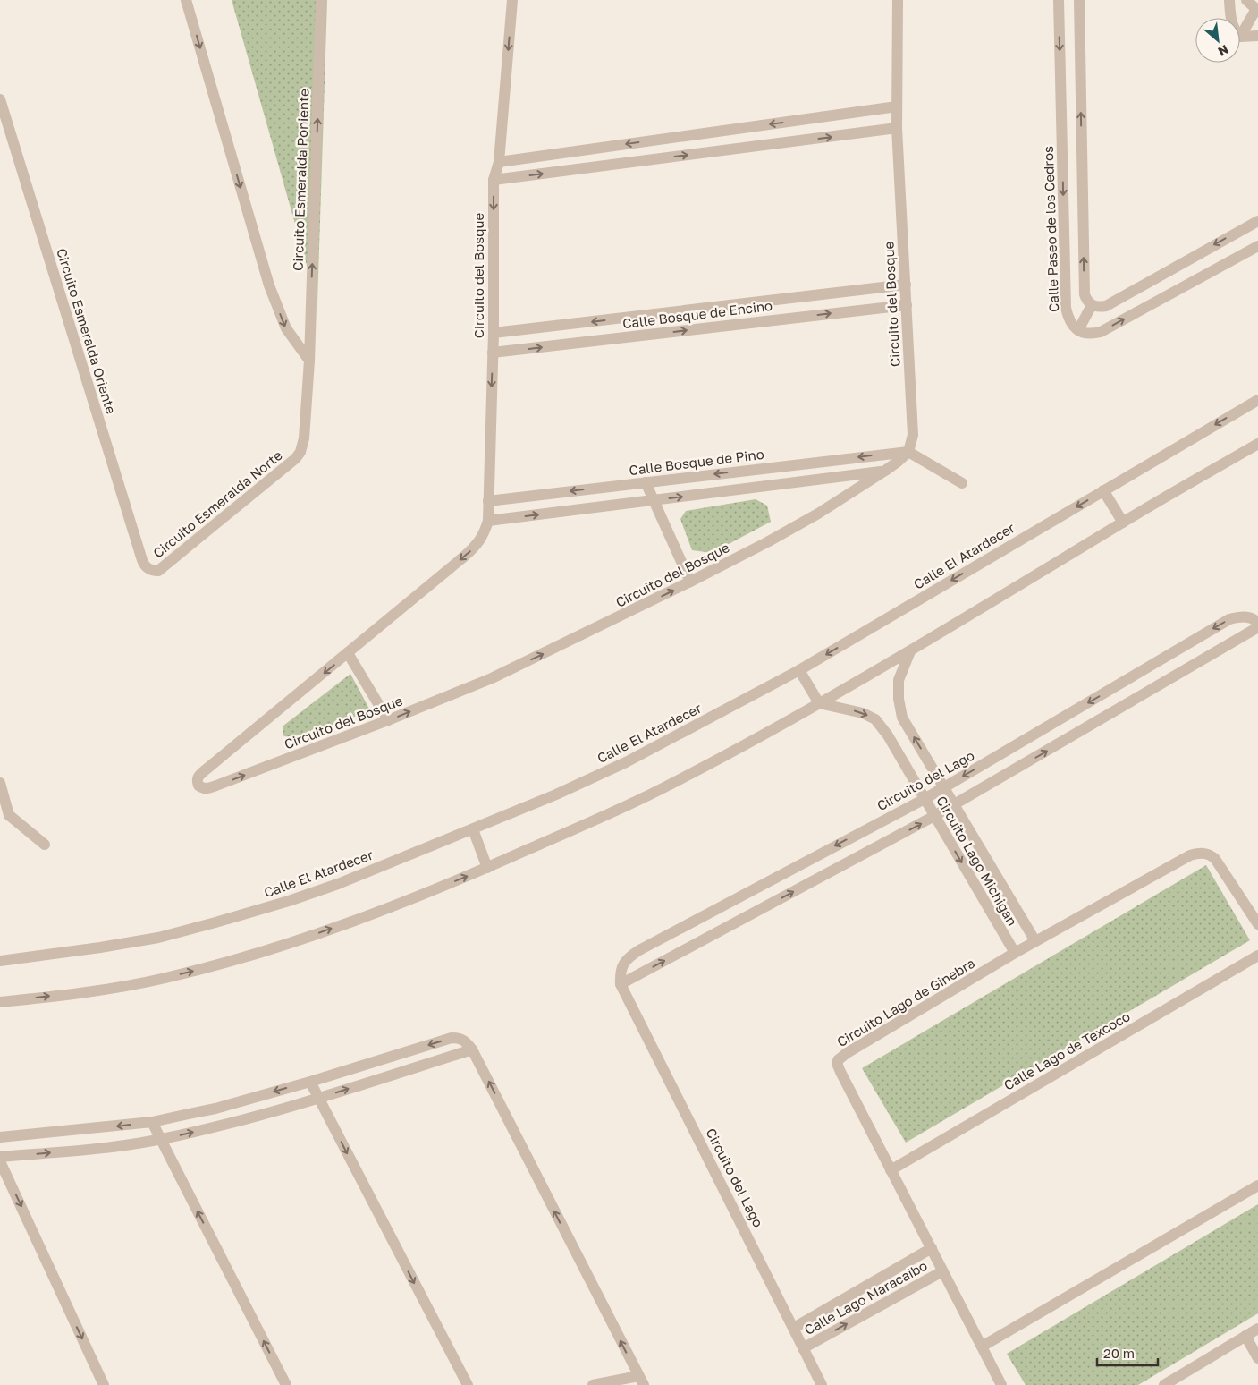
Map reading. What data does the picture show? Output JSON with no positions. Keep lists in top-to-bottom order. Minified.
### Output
{"streets":{"street":["Circuito Esmeralda Poniente","Calle Paseo de los Cedros","Circuito del Bosque","Calle Bosque de Encino","Circuito Esmeralda Oriente","Calle Bosque de Pino","Circuito Esmeralda Norte","Calle El Atardecer","Circuito del Lago","Circuito Lago Michigan","Circuito Lago de Ginebra","Calle Lago de Texcoco","Calle Lago Maracaibo"]},"crossings":[["Circuito Esmeralda Poniente","Circuito Esmeralda Norte"],["Circuito del Bosque","Calle Bosque de Encino"],["Circuito del Bosque","Calle Bosque de Pino"],["Circuito Esmeralda Oriente","Circuito Esmeralda Norte"],["Circuito del Lago","Circuito Lago Michigan"],["Circuito del Lago","Calle Lago Maracaibo"],["Circuito Lago Michigan","Circuito Lago de Ginebra"],["Circuito Lago de Ginebra","Calle Lago de Texcoco"],["Circuito Lago de Ginebra","Calle Lago Maracaibo"]],"scale_bar":"20 m","north":"bottom right"}
